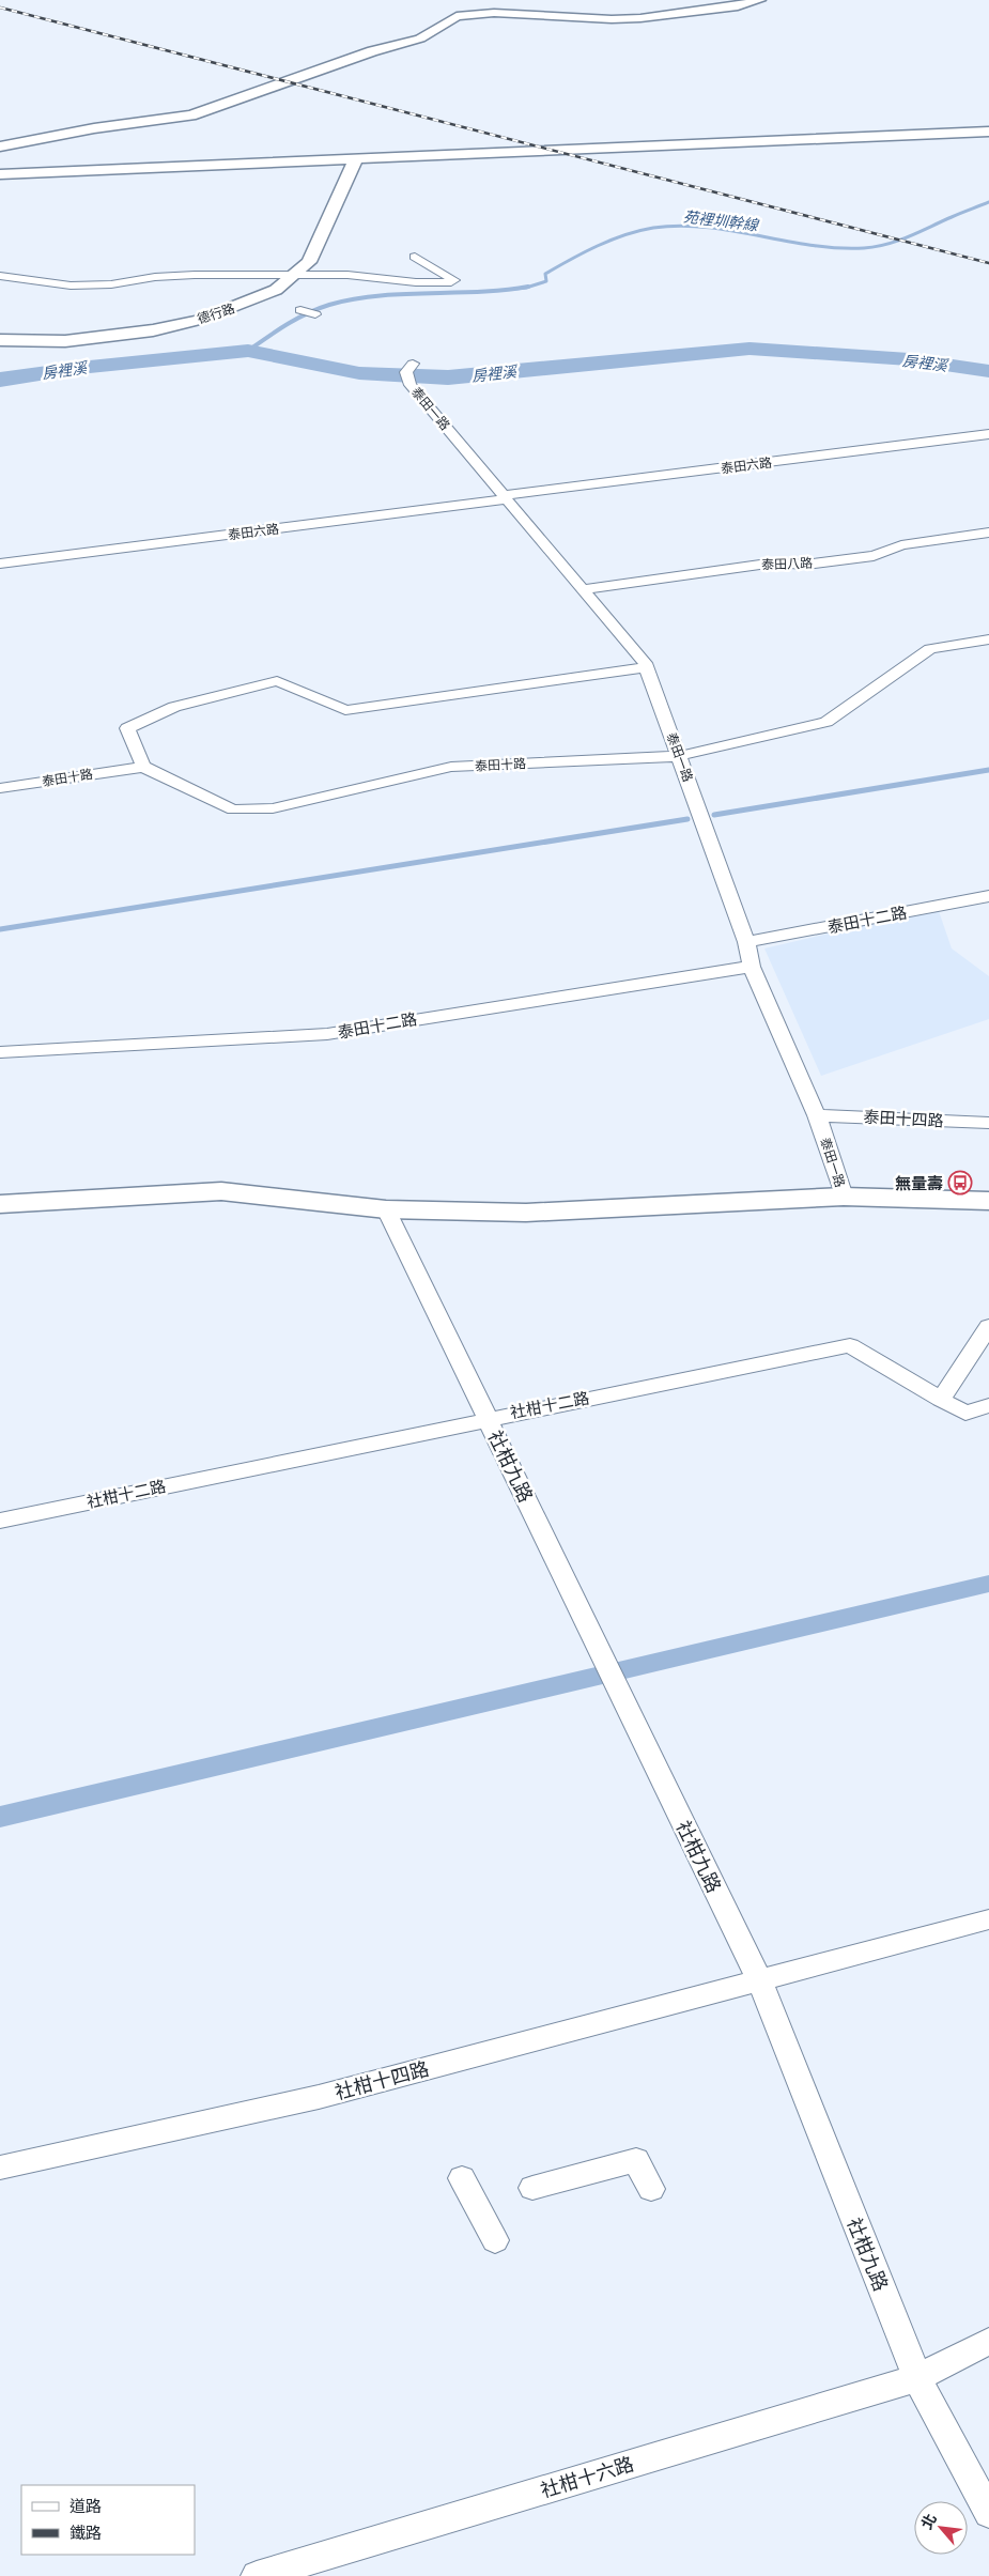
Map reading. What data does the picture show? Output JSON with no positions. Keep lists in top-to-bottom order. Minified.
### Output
{"streets":{"street":["德行路","泰田一路","泰田六路","泰田八路","泰田十路","泰田十二路","泰田十四路","社柑十二路","社柑九路","社柑十四路","社柑十六路"]},"crossings":[["泰田一路","泰田六路"],["泰田一路","泰田八路"],["泰田一路","泰田十路"],["泰田一路","泰田十二路"],["泰田一路","泰田十四路"],["社柑十二路","社柑九路"],["社柑九路","社柑十四路"],["社柑九路","社柑十六路"]],"water":["苑裡圳幹線","房裡溪"],"places":{"bus stop":["無量壽"]},"legend":["道路","鐵路"],"north":"top left"}
